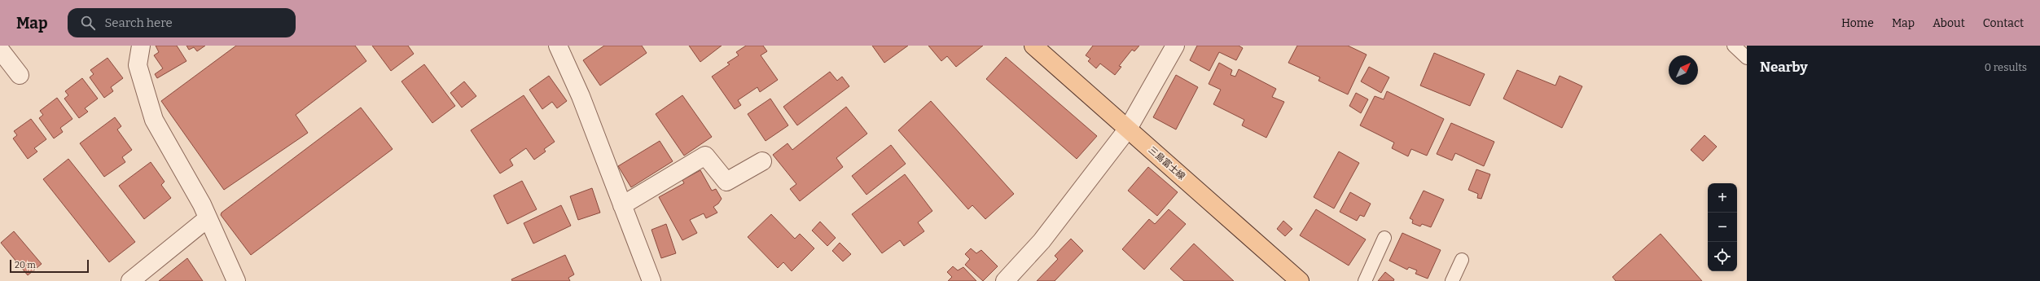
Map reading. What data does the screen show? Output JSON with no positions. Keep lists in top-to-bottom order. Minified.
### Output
{"streets":{"main road":["三島富士線"]},"scale_bar":"20 m","north":"top right","page":{"header":"Map","search":"Search here","nav":["Home","Map","About","Contact"],"heading":["Nearby","0 results"],"map_buttons":["+","−"],"scale":"20 m"}}
